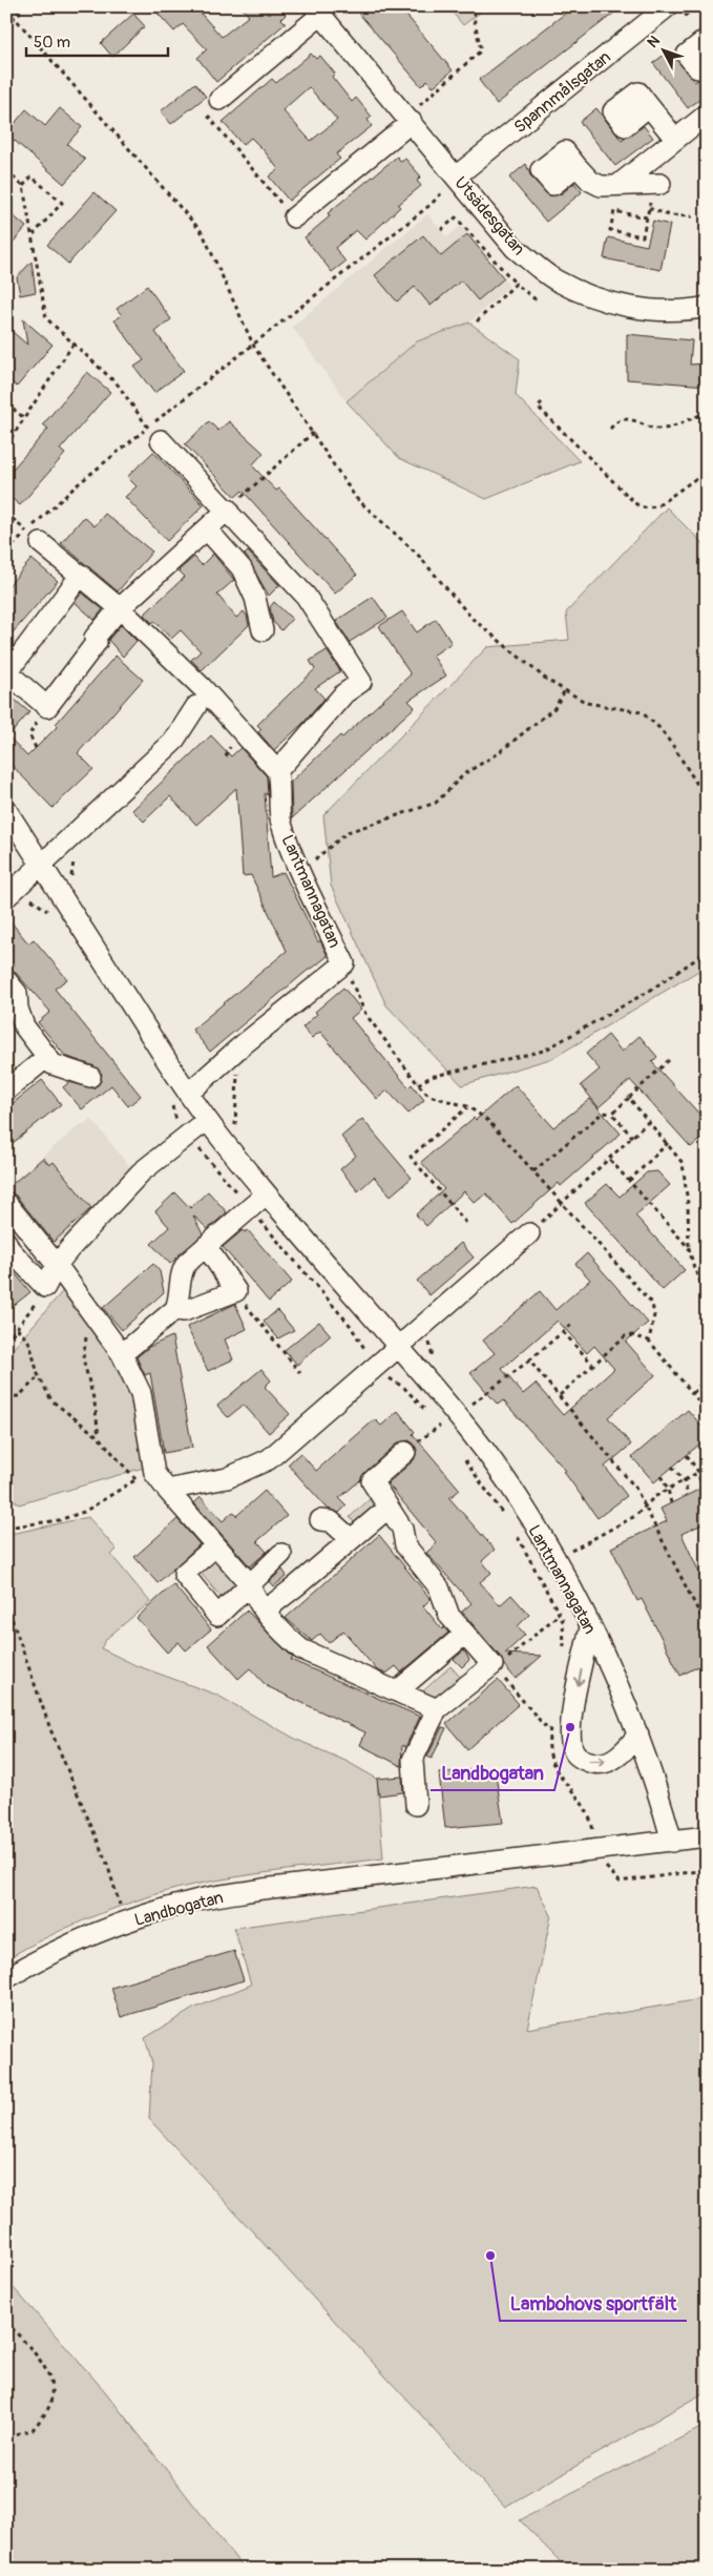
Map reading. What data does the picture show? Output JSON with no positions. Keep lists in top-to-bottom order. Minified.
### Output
{"streets":{"street":["Spannmålsgatan","Utsädesgatan","Lantmannagatan","Landbogatan"]},"crossings":[["Spannmålsgatan","Utsädesgatan"],["Lantmannagatan","Landbogatan"]],"places":["Landbogatan","Lambohovs sportfält"],"scale_bar":"50 m","north":"top left"}
